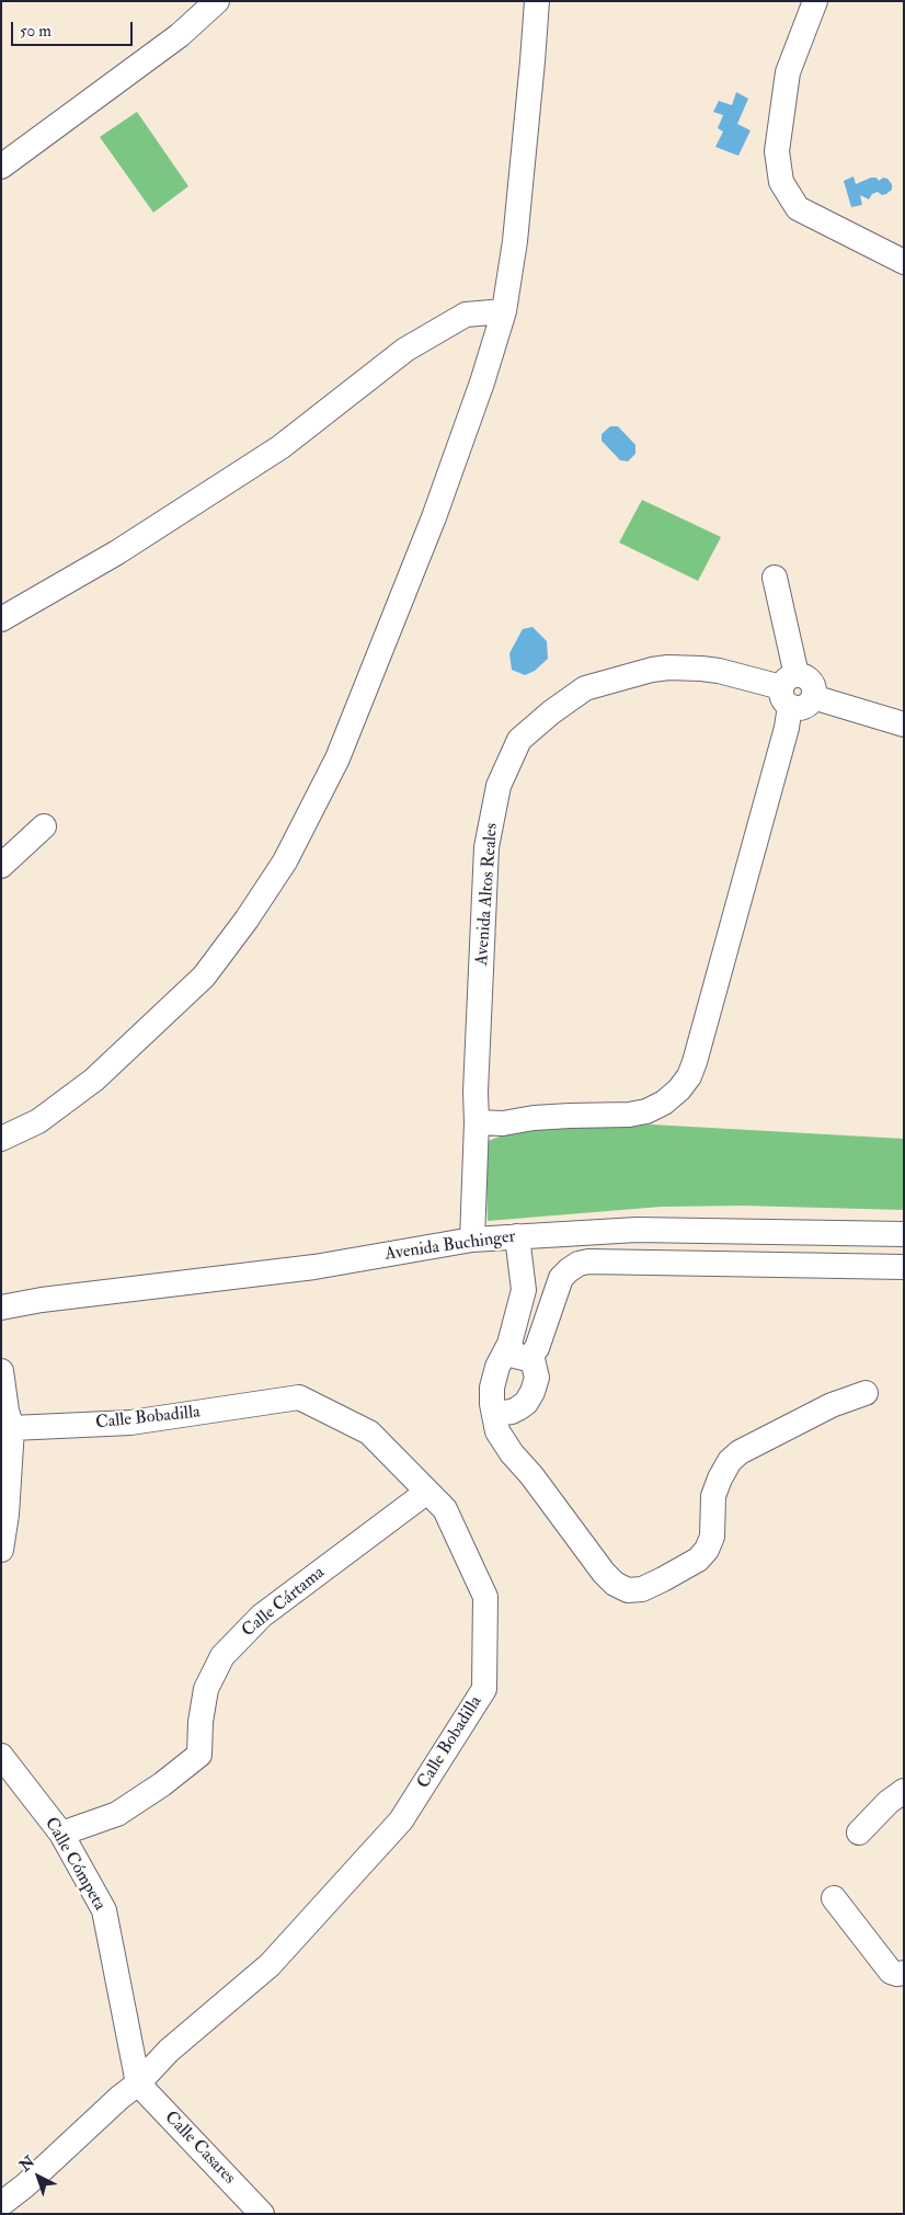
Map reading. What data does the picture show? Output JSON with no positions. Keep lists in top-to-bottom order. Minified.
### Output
{"streets":{"street":["Avenida Altos Reales","Avenida Buchinger","Calle Bobadilla","Calle Cártama","Calle Cómpeta","Calle Casares"]},"crossings":[["Avenida Altos Reales","Avenida Buchinger"],["Calle Bobadilla","Calle Cártama"],["Calle Bobadilla","Calle Cómpeta"],["Calle Bobadilla","Calle Casares"],["Calle Cártama","Calle Cómpeta"],["Calle Cómpeta","Calle Casares"]],"scale_bar":"50 m","north":"top left"}
